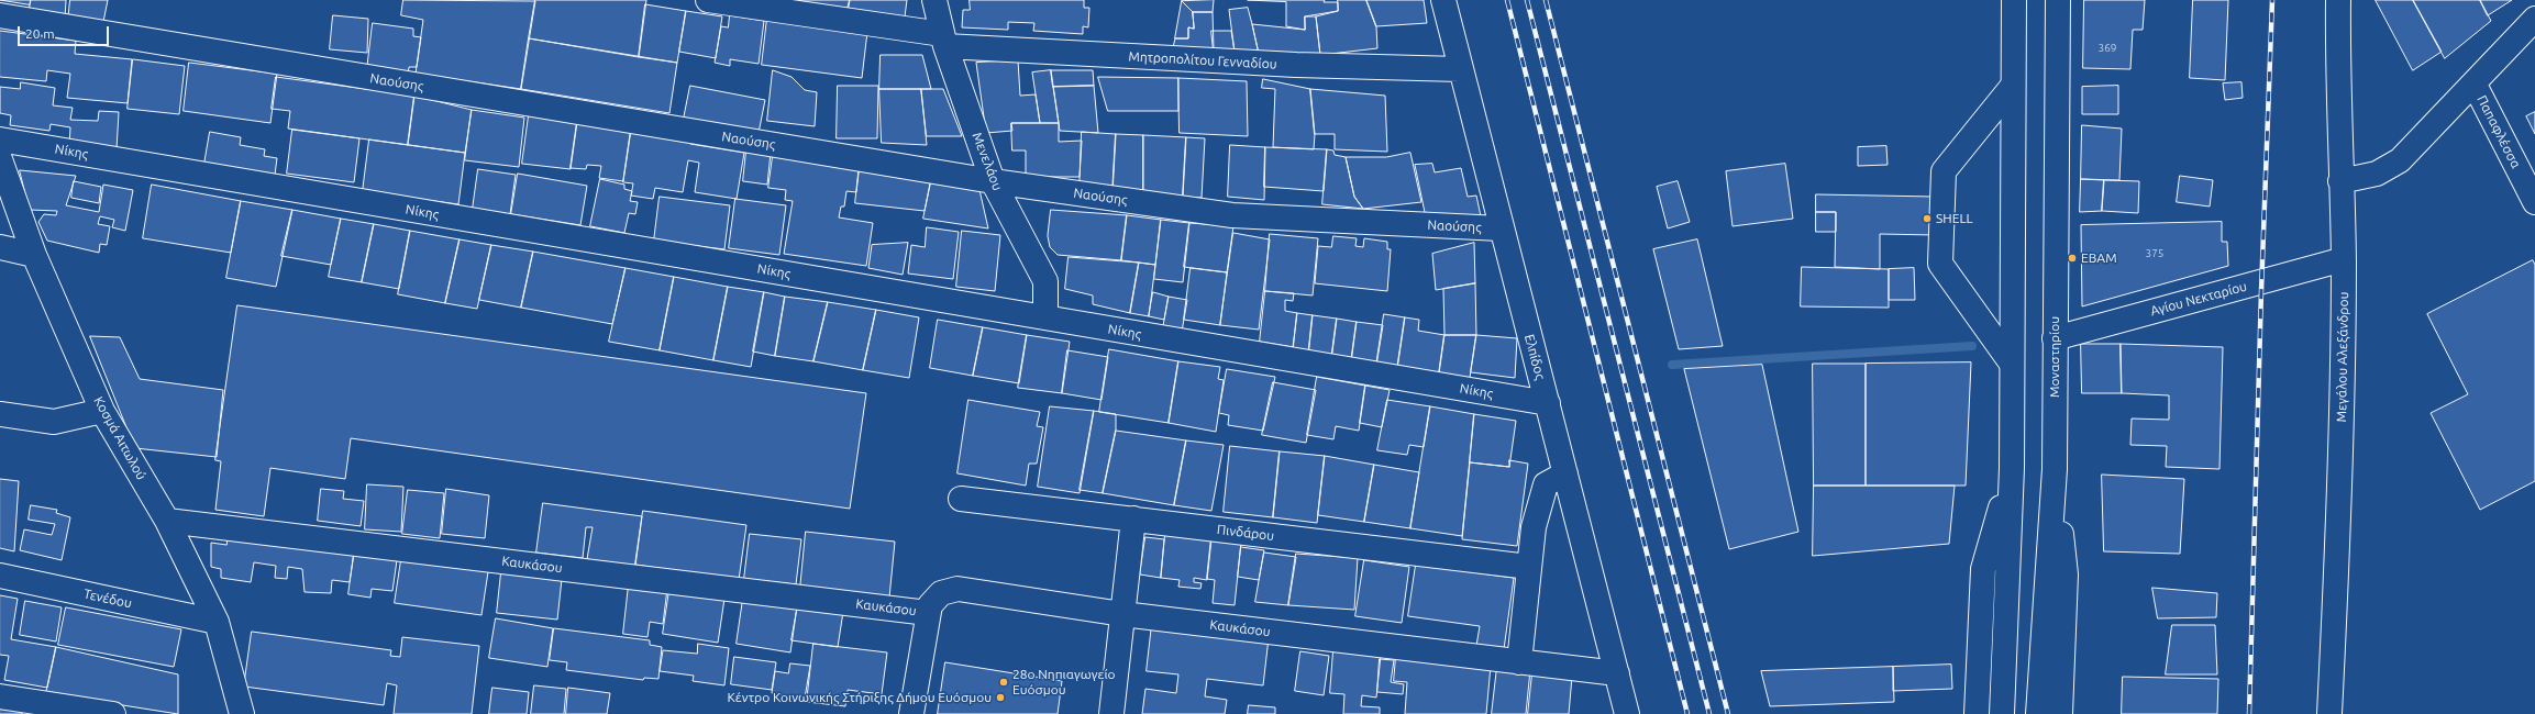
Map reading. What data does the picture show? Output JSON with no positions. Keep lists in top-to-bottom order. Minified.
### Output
{"streets":{"street":["Μητροπολίτου Γενναδίου","Ναούσης","Παπαφλέσσα","Νίκης","Μενελάου","Αγίου Νεκταρίου","Ελπίδος","Μοναστηρίου","Μεγάλου Αλεξάνδρου","Κοσμά Αιτωλού","Πινδάρου","Καυκάσου","Τενέδου"]},"crossings":[["Μητροπολίτου Γενναδίου","Μενελάου"],["Μητροπολίτου Γενναδίου","Ελπίδος"],["Ναούσης","Μενελάου"],["Ναούσης","Ελπίδος"],["Νίκης","Μενελάου"],["Νίκης","Ελπίδος"],["Αγίου Νεκταρίου","Μοναστηρίου"],["Αγίου Νεκταρίου","Μεγάλου Αλεξάνδρου"],["Ελπίδος","Καυκάσου"],["Κοσμά Αιτωλού","Καυκάσου"],["Κοσμά Αιτωλού","Τενέδου"]],"places":["SHELL","ΕΒΑΜ","28ο Νηπιαγωγείο Ευόσμου","Κέντρο Κοινωνικής Στήριξης Δήμου Ευόσμου"],"house_numbers":["369","375"],"scale_bar":"20 m"}
